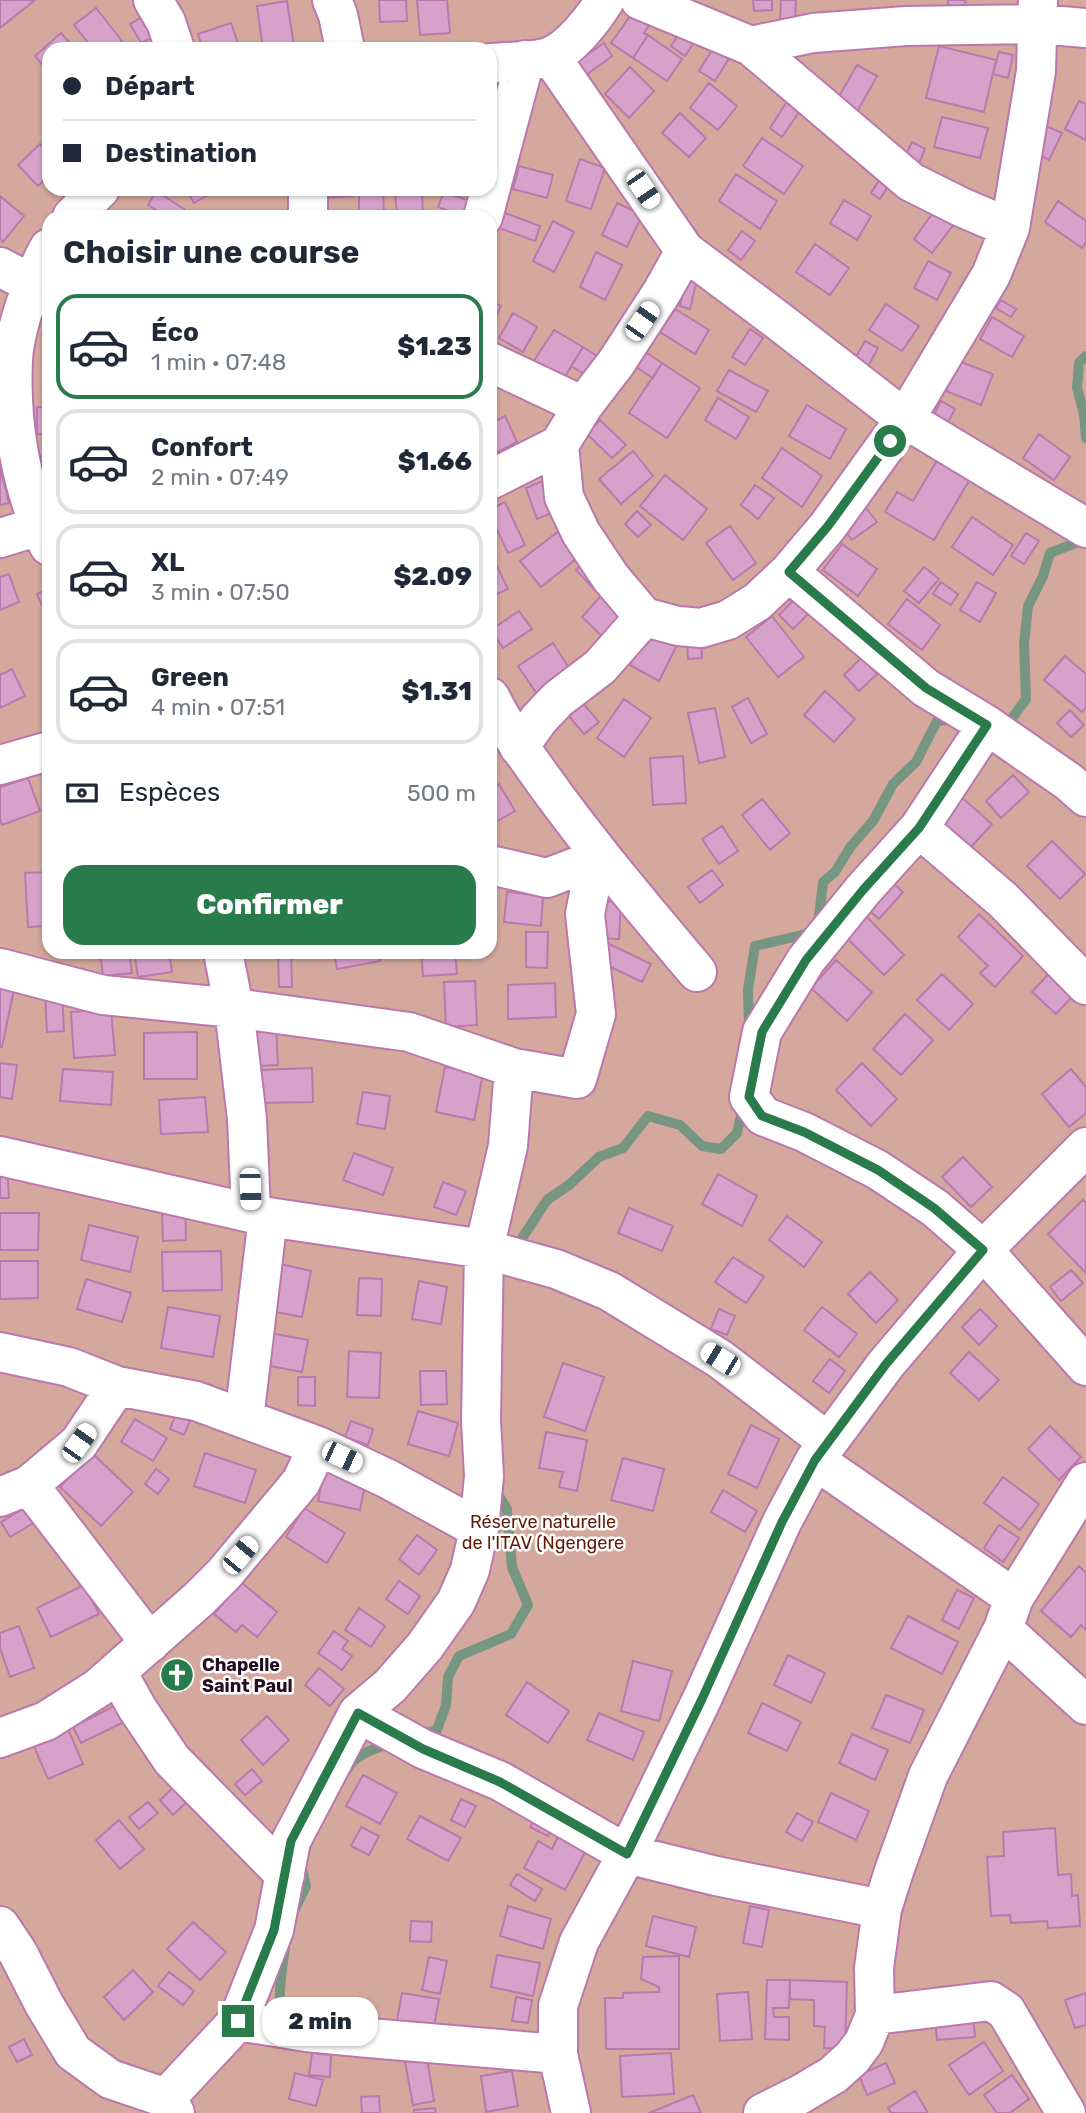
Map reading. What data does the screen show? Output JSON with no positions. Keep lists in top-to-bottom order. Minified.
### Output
{"parks":["Réserve naturelle de l'ITAV (Ngengere"],"places":{"church":["Chapelle Saint Paul"]},"page":{"banner":["Départ","Destination"],"heading":"Choisir une course","list":[{"name":"Éco","note":"1 min · 07:48","value":"$1.23"},{"name":"Confort","note":"2 min · 07:49","value":"$1.66"},{"name":"XL","note":"3 min · 07:50","value":"$2.09"},{"name":"Green","note":"4 min · 07:51","value":"$1.31"}],"pay":["Espèces","500 m"],"buttons":"Confirmer","bubble":"2 min"}}
